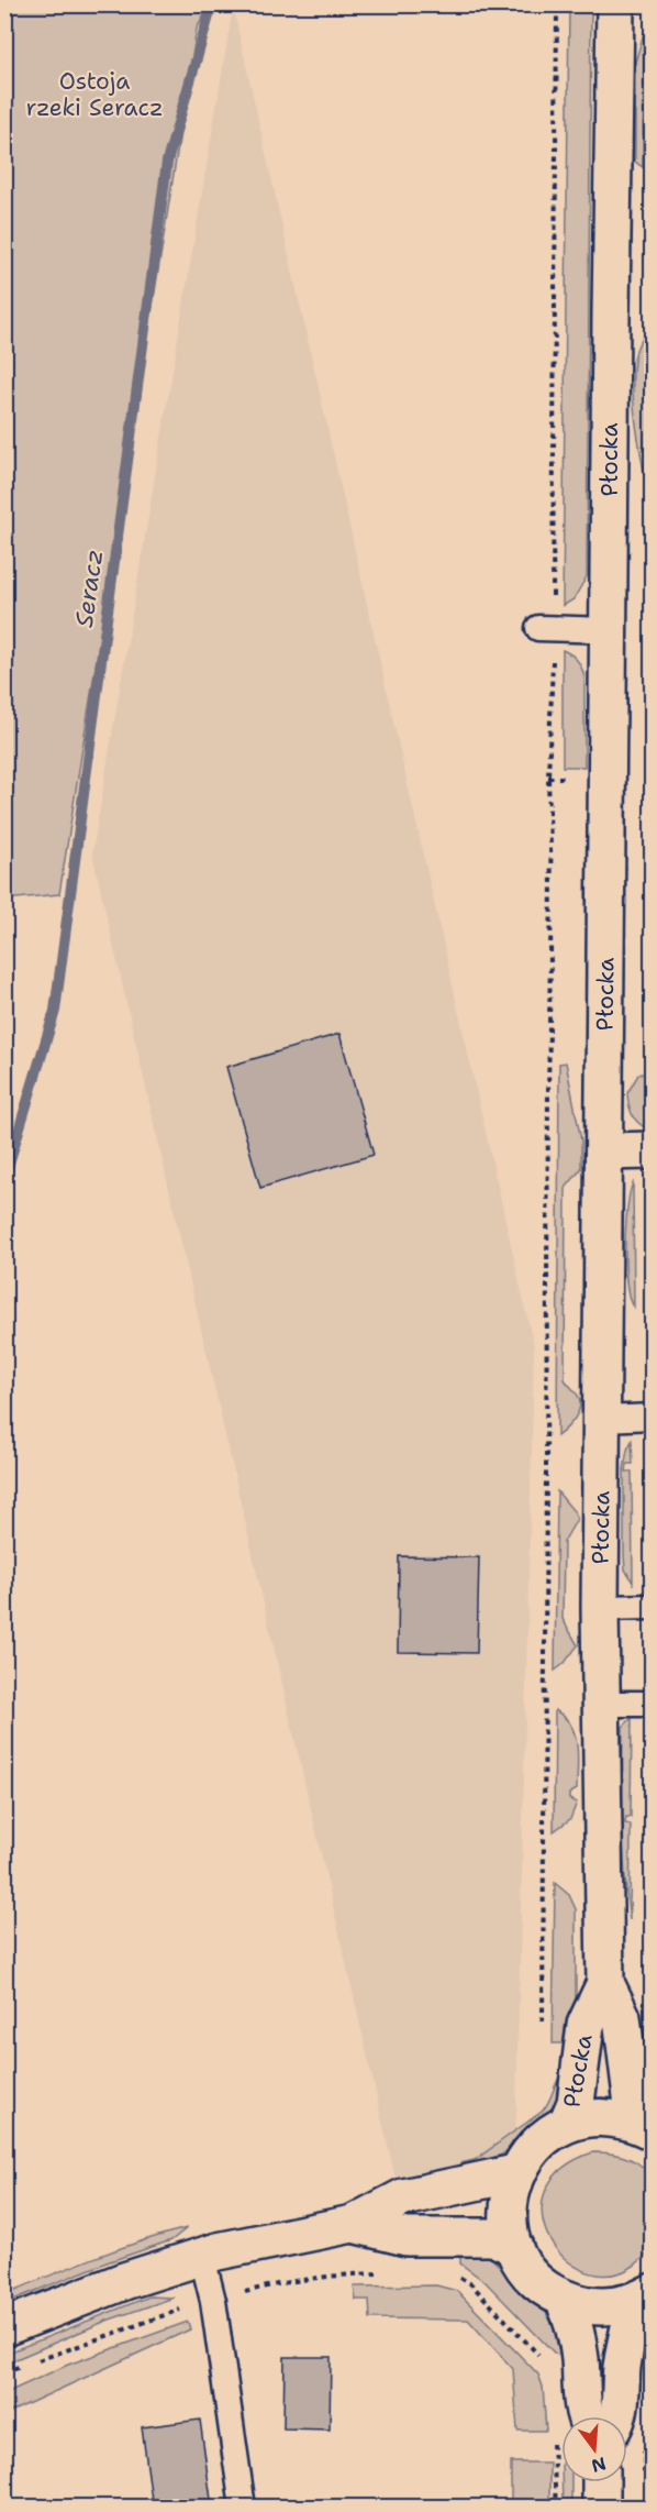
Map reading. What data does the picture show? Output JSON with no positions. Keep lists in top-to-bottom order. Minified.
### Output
{"streets":{"street":["Płocka"]},"water":["Seracz"],"parks":["Ostoja rzeki Seracz"],"north":"bottom"}
